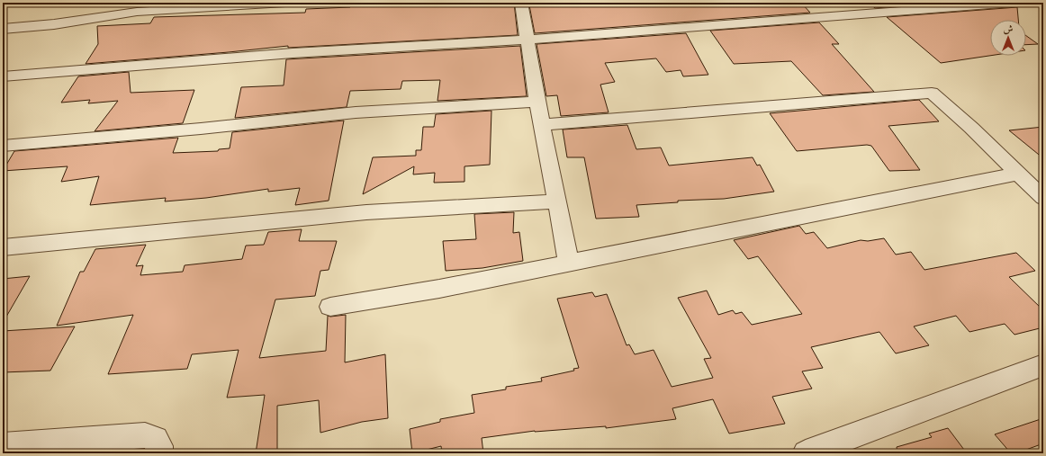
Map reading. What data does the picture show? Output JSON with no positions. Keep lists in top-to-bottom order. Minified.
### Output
{"north":"top"}
